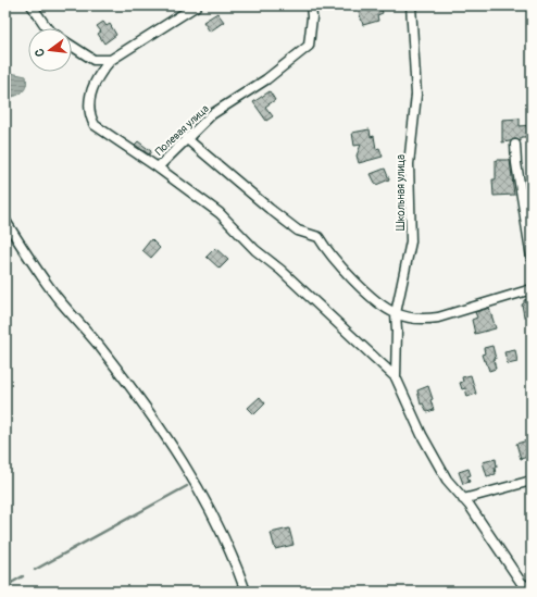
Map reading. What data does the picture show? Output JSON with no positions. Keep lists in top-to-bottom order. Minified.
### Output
{"streets":{"street":["Полевая улица","Школьная улица"]},"crossings":[["Полевая улица","Школьная улица"]],"north":"left"}
